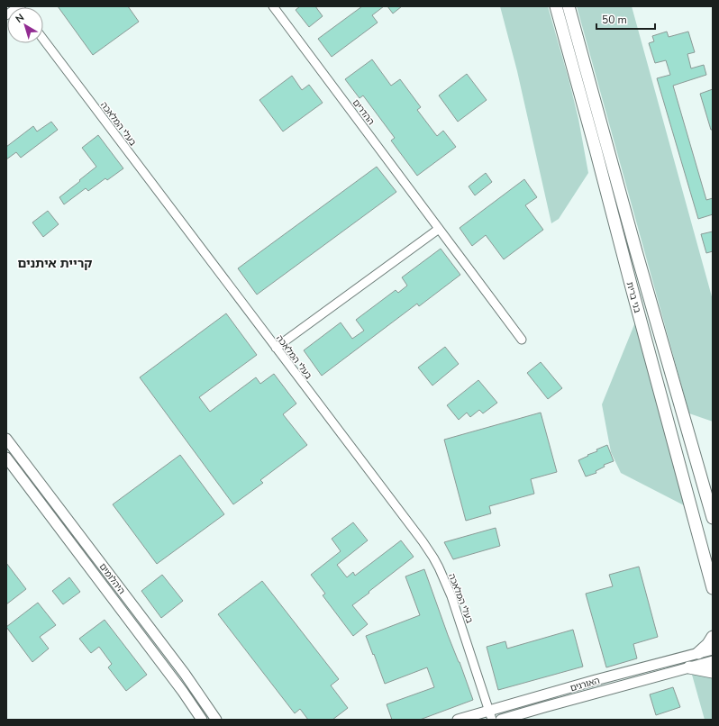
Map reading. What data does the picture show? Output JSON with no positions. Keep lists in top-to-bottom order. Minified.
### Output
{"streets":{"main road":["בני ברית"],"street":["ההדרים","בעלי המלאכה","היהלומים","האורגים"]},"crossings":[["בעלי המלאכה","האורגים"]],"districts":["קריית איתנים"],"scale_bar":"50 m","north":"top left"}
